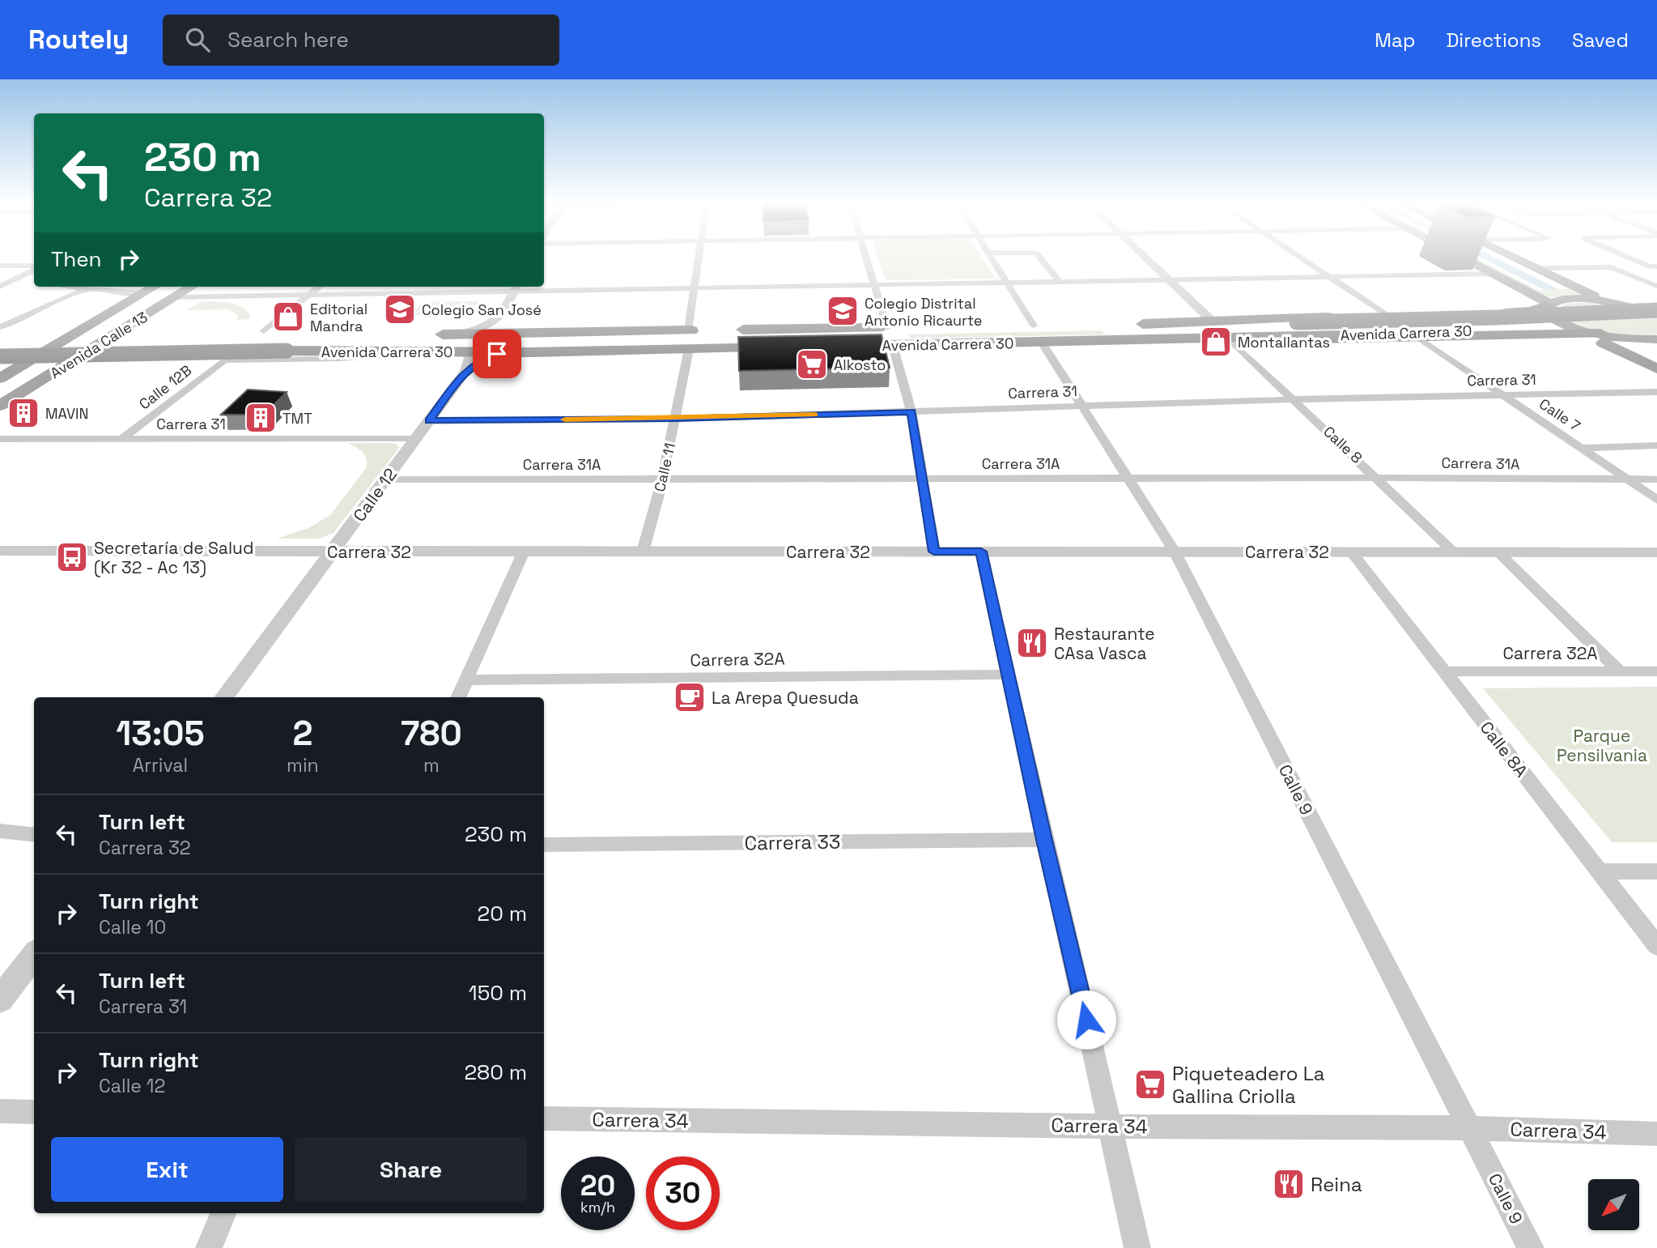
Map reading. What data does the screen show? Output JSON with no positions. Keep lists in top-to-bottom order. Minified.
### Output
{"streets":{"highway":["Avenida Carrera 30"],"main road":["Avenida Calle 13"],"street":["Carrera 31","Calle 12B","Calle 7","Calle 8","Carrera 31A","Calle 11","Calle 12","Carrera 32","Carrera 32A","Calle 8A","Calle 9","Carrera 33","Carrera 34"]},"crossings":[["Avenida Carrera 30","Calle 12B"],["Avenida Carrera 30","Calle 8"],["Avenida Carrera 30","Calle 11"],["Avenida Carrera 30","Calle 12"],["Avenida Carrera 30","Calle 9"],["Carrera 31","Calle 12B"],["Carrera 31","Calle 7"],["Carrera 31","Calle 8"],["Carrera 31","Calle 11"],["Carrera 31","Calle 12"],["Carrera 31","Calle 9"],["Calle 7","Carrera 31A"],["Calle 8","Carrera 31A"],["Calle 8","Carrera 32"],["Carrera 31A","Calle 11"],["Carrera 31A","Calle 12"],["Carrera 31A","Calle 9"],["Calle 11","Carrera 32"],["Calle 12","Carrera 32"],["Carrera 32","Calle 8A"],["Carrera 32","Calle 9"],["Carrera 32A","Calle 8A"],["Calle 9","Carrera 34"]],"parks":["Parque Pensilvania"],"places":{"school or university":["Colegio San José","Colegio Distrital Antonio Ricaurte"],"shop":["Editorial Mandra","Montallantas"],"supermarket":["Alkosto","Piqueteadero La Gallina Criolla"],"building":["MAVIN","TMT"],"bus stop":["Secretaría de Salud (Kr 32 - Ac 13)"],"restaurant":["Restaurante CAsa Vasca","Reina"],"cafe":["La Arepa Quesuda"]},"north":"bottom left","page":{"header":"Routely","search":"Search here","nav":["Map","Directions","Saved"],"turn":["230 m","Carrera 32"],"then":"Then","eta":["13:05","Arrival","2","min","780","m"],"list":[{"name":"Turn left","note":"Carrera 32","value":"230 m"},{"name":"Turn right","note":"Calle 10","value":"20 m"},{"name":"Turn left","note":"Carrera 31","value":"150 m"},{"name":"Turn right","note":"Calle 12","value":"280 m"}],"buttons":["Exit","Share"],"speed":"20 km/h","limit":"30"}}
